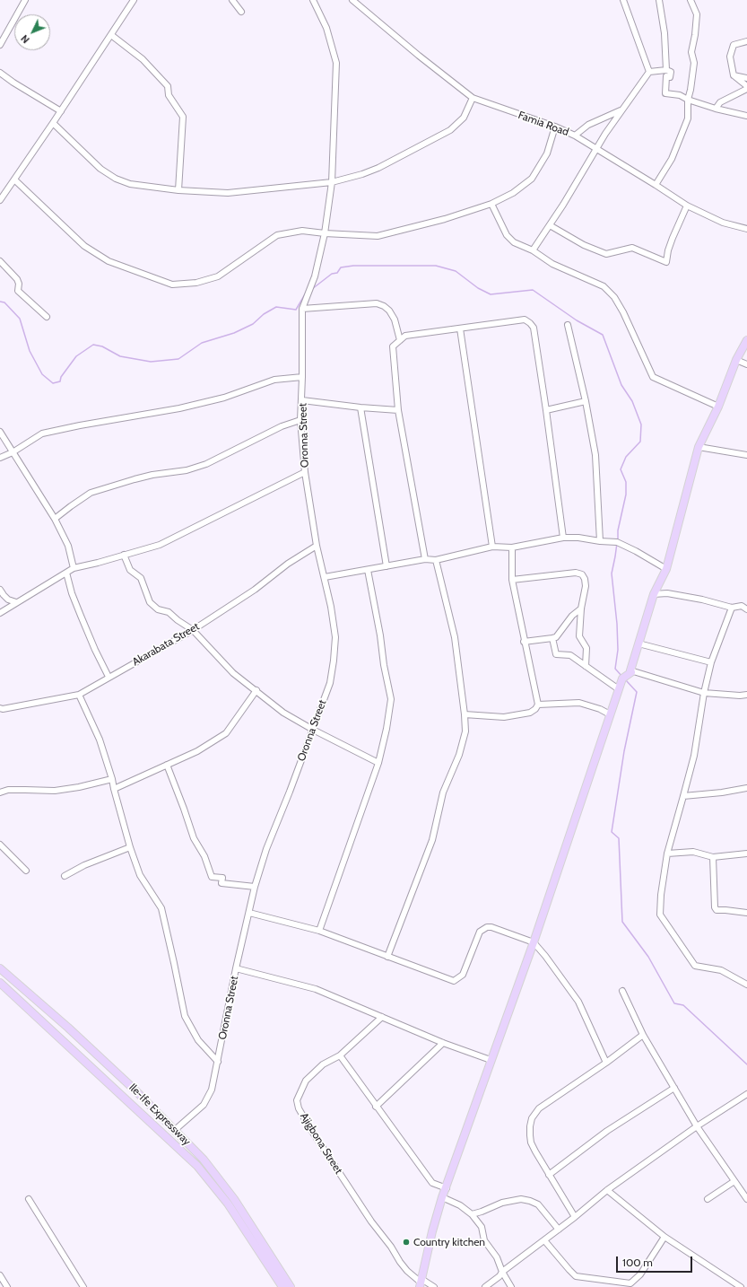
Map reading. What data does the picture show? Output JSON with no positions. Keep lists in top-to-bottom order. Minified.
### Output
{"streets":{"main road":["Ile-Ife Expressway"],"street":["Famia Road","Oronna Street","Akarabata Street","Ajigbona Street"]},"crossings":[["Oronna Street","Akarabata Street"],["Oronna Street","Ile-Ife Expressway"]],"places":["Country kitchen"],"scale_bar":"100 m","north":"bottom left"}
